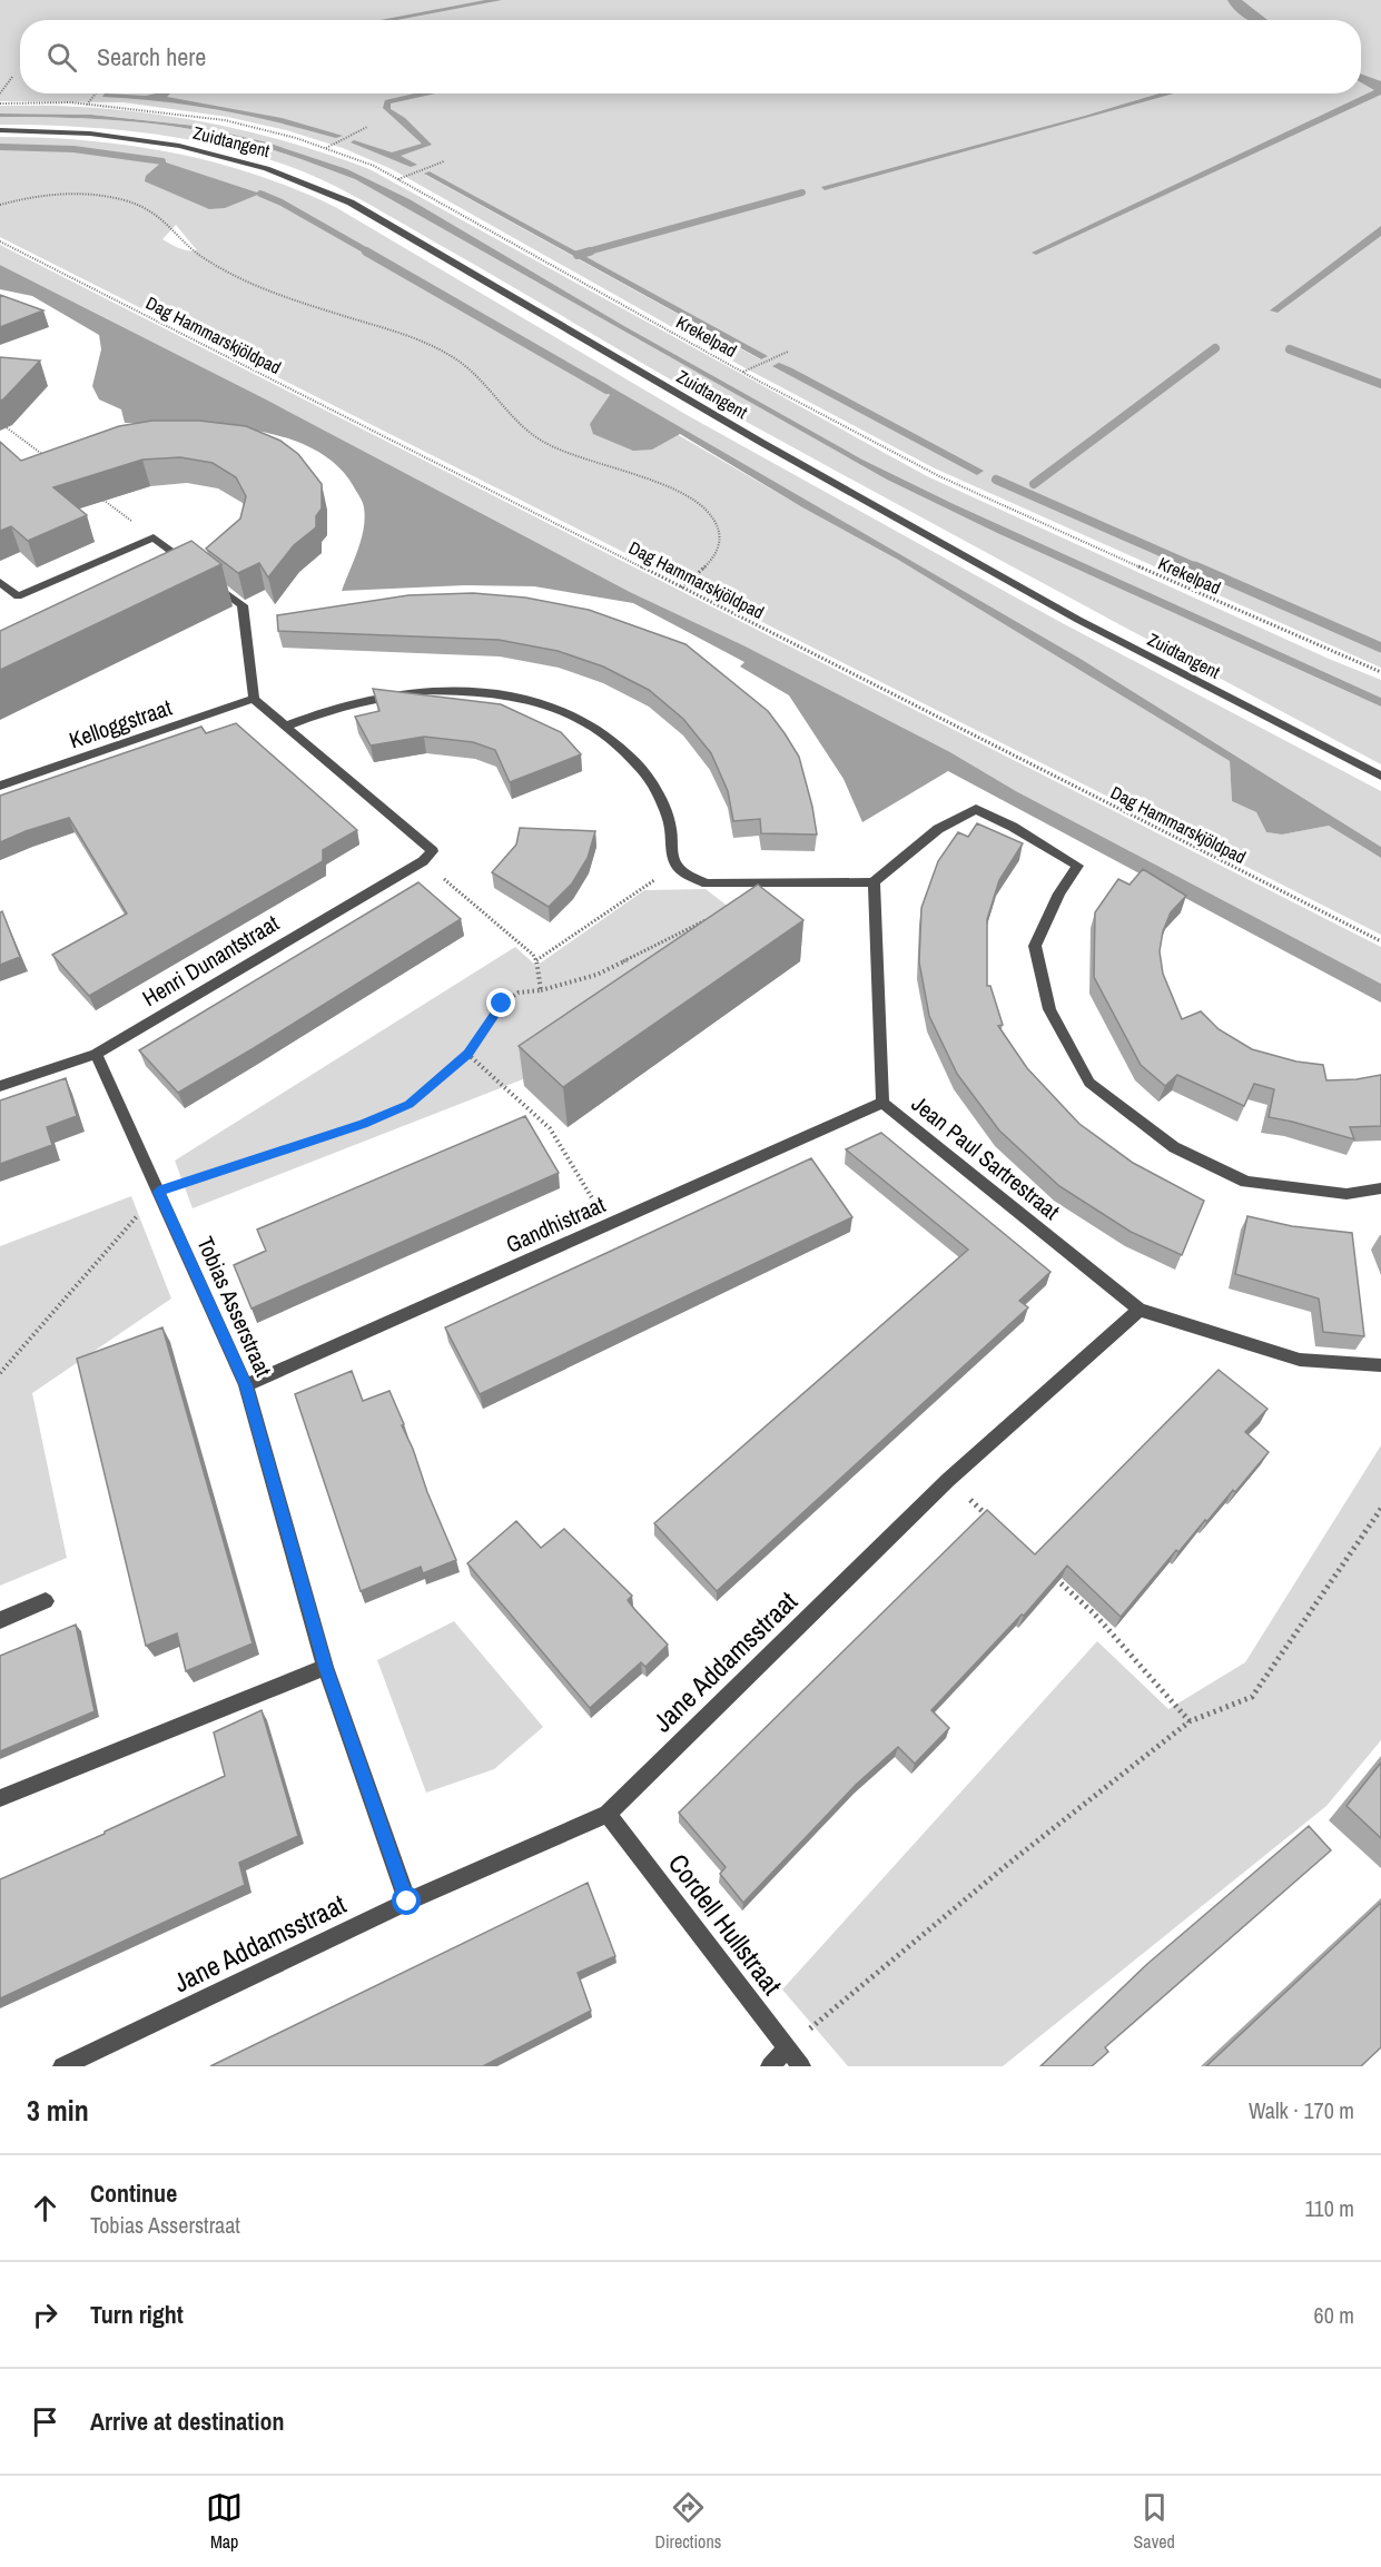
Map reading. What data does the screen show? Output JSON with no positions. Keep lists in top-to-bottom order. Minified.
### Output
{"streets":{"street":["Zuidtangent","Kelloggstraat","Henri Dunantstraat","Jean Paul Sartrestraat","Gandhistraat","Tobias Asserstraat","Jane Addamsstraat","Cordell Hullstraat"],"path":["Dag Hammarskjöldpad","Krekelpad"]},"crossings":[["Henri Dunantstraat","Tobias Asserstraat"],["Jean Paul Sartrestraat","Gandhistraat"],["Jean Paul Sartrestraat","Jane Addamsstraat"],["Gandhistraat","Tobias Asserstraat"],["Tobias Asserstraat","Jane Addamsstraat"],["Jane Addamsstraat","Cordell Hullstraat"]],"page":{"search":"Search here","heading":["3 min","Walk · 170 m"],"list":[["Continue","Tobias Asserstraat","110 m"],["Turn right","60 m"],"Arrive at destination"],"nav":["Map","Directions","Saved"]}}
